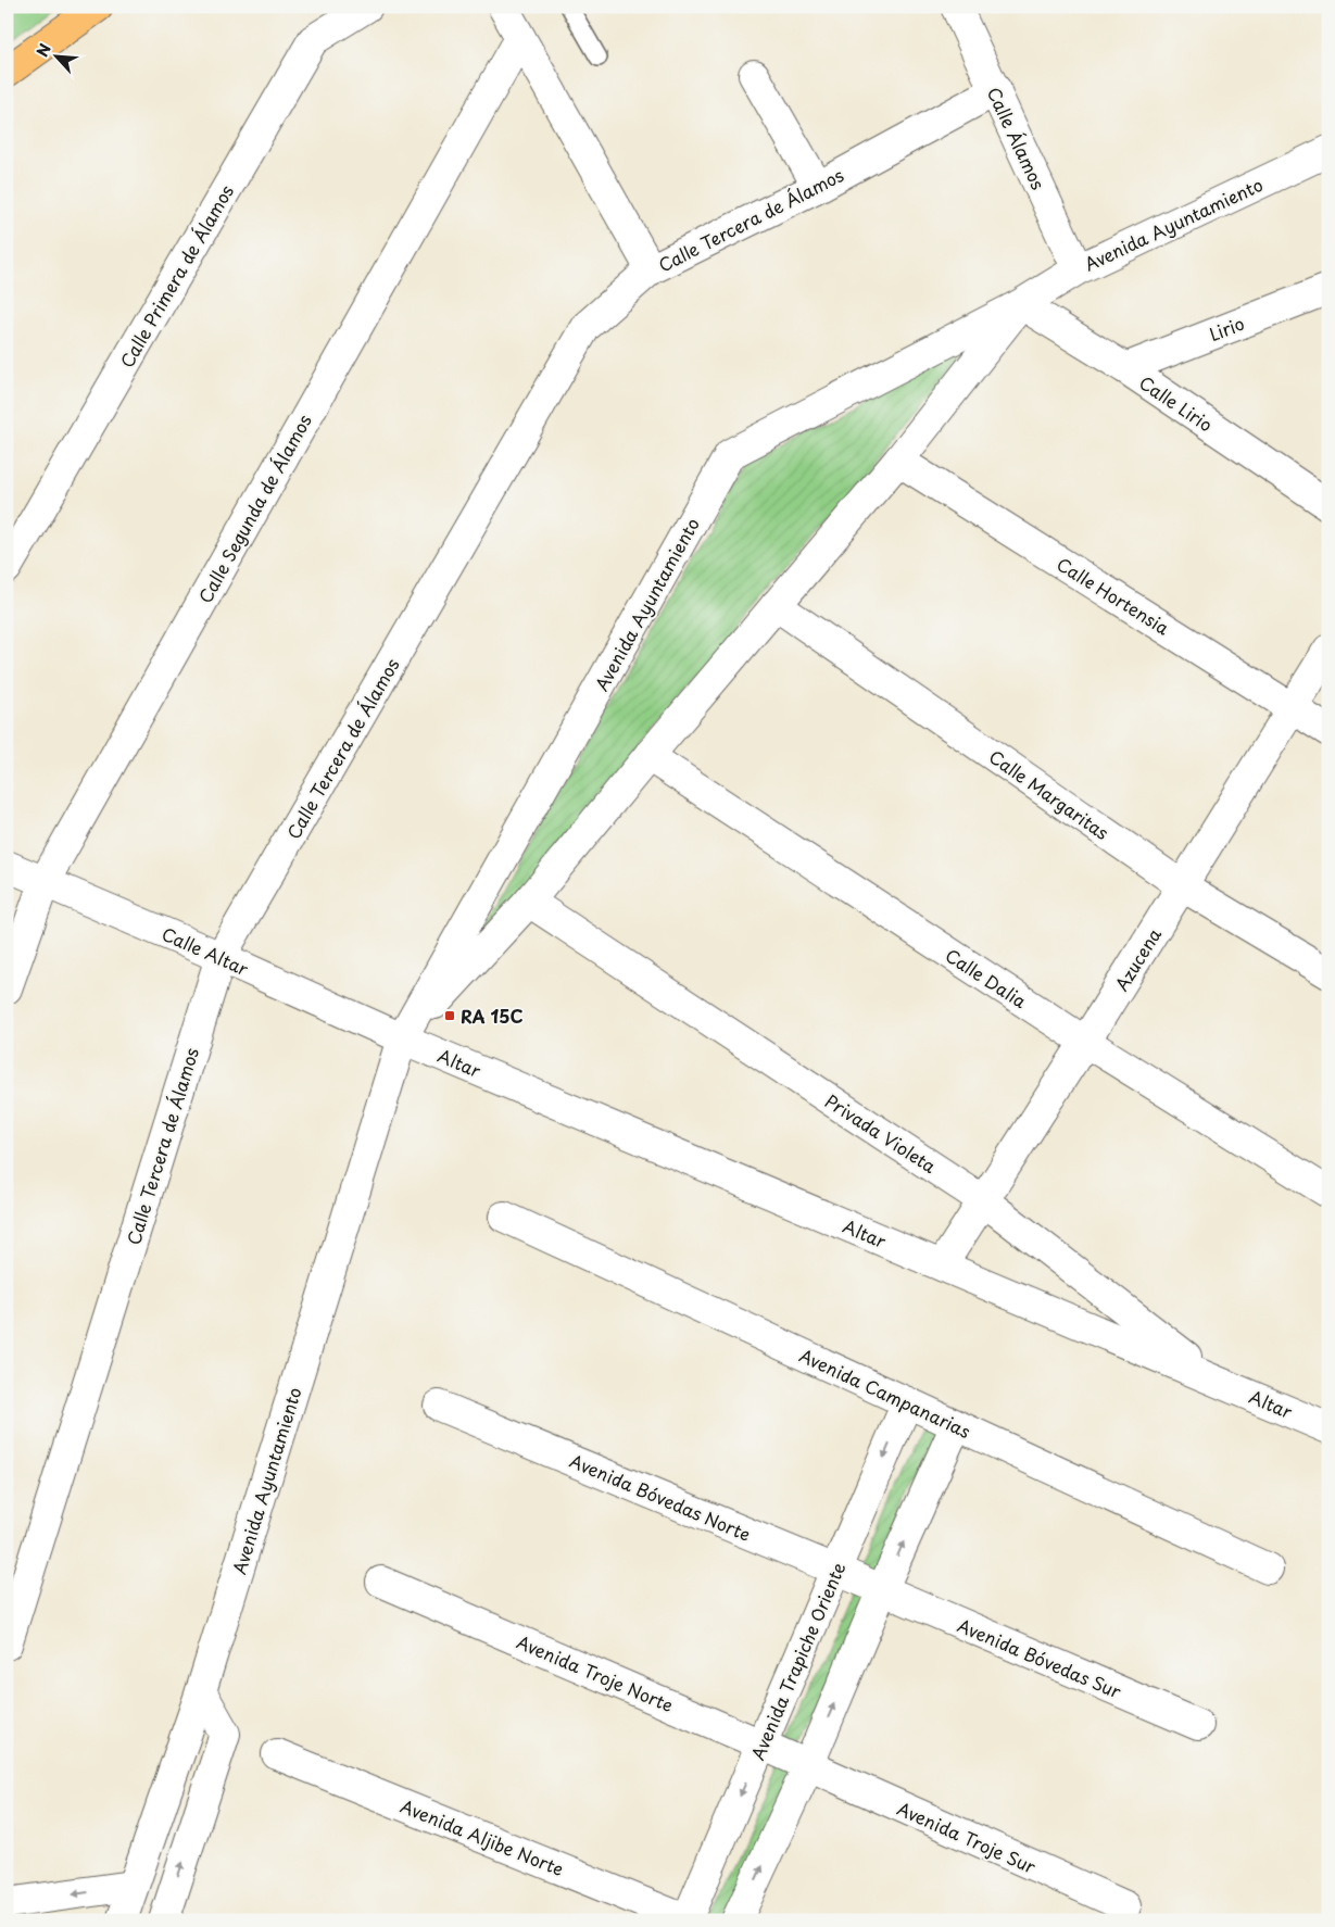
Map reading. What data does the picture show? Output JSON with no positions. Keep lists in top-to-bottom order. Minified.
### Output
{"streets":{"street":["Calle Álamos","Calle Tercera de Álamos","Avenida Ayuntamiento","Calle Primera de Álamos","Lirio","Calle Lirio","Calle Segunda de Álamos","Calle Hortensia","Calle Margaritas","Calle Altar","Azucena","Calle Dalia","Altar","Privada Violeta","Avenida Campanarias","Avenida Bóvedas Norte","Avenida Bóvedas Sur","Avenida Trapiche Oriente","Avenida Troje Norte","Avenida Aljibe Norte","Avenida Troje Sur"]},"crossings":[["Calle Álamos","Calle Tercera de Álamos"],["Calle Álamos","Avenida Ayuntamiento"],["Calle Tercera de Álamos","Calle Altar"],["Avenida Ayuntamiento","Calle Lirio"],["Avenida Ayuntamiento","Calle Hortensia"],["Avenida Ayuntamiento","Calle Margaritas"],["Avenida Ayuntamiento","Calle Altar"],["Avenida Ayuntamiento","Calle Dalia"],["Avenida Ayuntamiento","Altar"],["Avenida Ayuntamiento","Privada Violeta"],["Lirio","Calle Lirio"],["Calle Segunda de Álamos","Calle Altar"],["Calle Hortensia","Azucena"],["Calle Margaritas","Azucena"],["Calle Altar","Altar"],["Azucena","Calle Dalia"],["Azucena","Altar"],["Azucena","Privada Violeta"],["Altar","Privada Violeta"],["Avenida Campanarias","Avenida Trapiche Oriente"],["Avenida Bóvedas Norte","Avenida Bóvedas Sur"],["Avenida Bóvedas Norte","Avenida Trapiche Oriente"],["Avenida Trapiche Oriente","Avenida Troje Norte"],["Avenida Trapiche Oriente","Avenida Aljibe Norte"],["Avenida Troje Norte","Avenida Troje Sur"]],"places":{"transit":["RA 15C"]},"north":"top left"}
